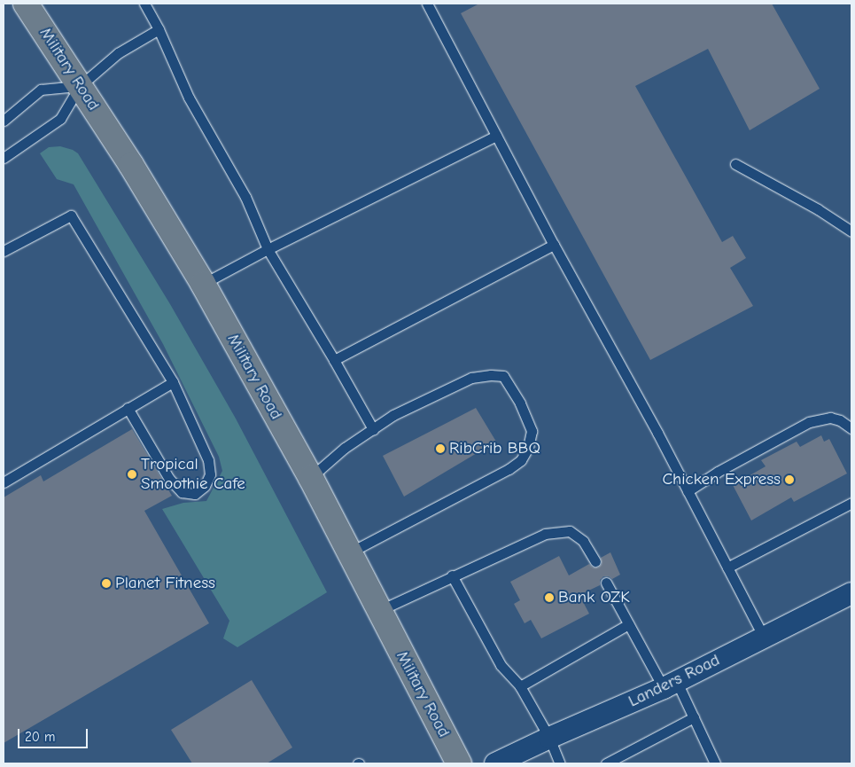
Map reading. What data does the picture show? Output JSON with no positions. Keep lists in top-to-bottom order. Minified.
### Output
{"streets":{"main road":["Military Road"],"street":["Landers Road"]},"places":["RibCrib BBQ","Tropical Smoothie Cafe","Chicken Express","Planet Fitness","Bank OZK"],"scale_bar":"20 m"}
